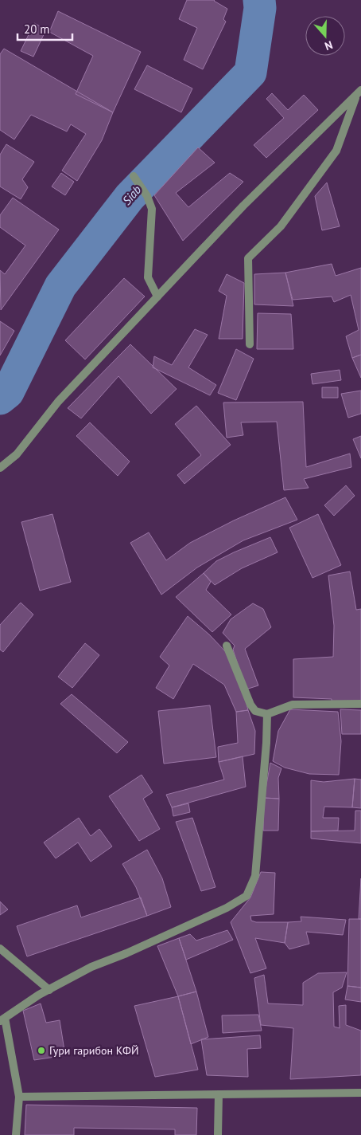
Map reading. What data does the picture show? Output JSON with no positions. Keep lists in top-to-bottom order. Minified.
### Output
{"water":["Siab"],"places":["Гури гарибон КФЙ"],"scale_bar":"20 m","north":"bottom"}
